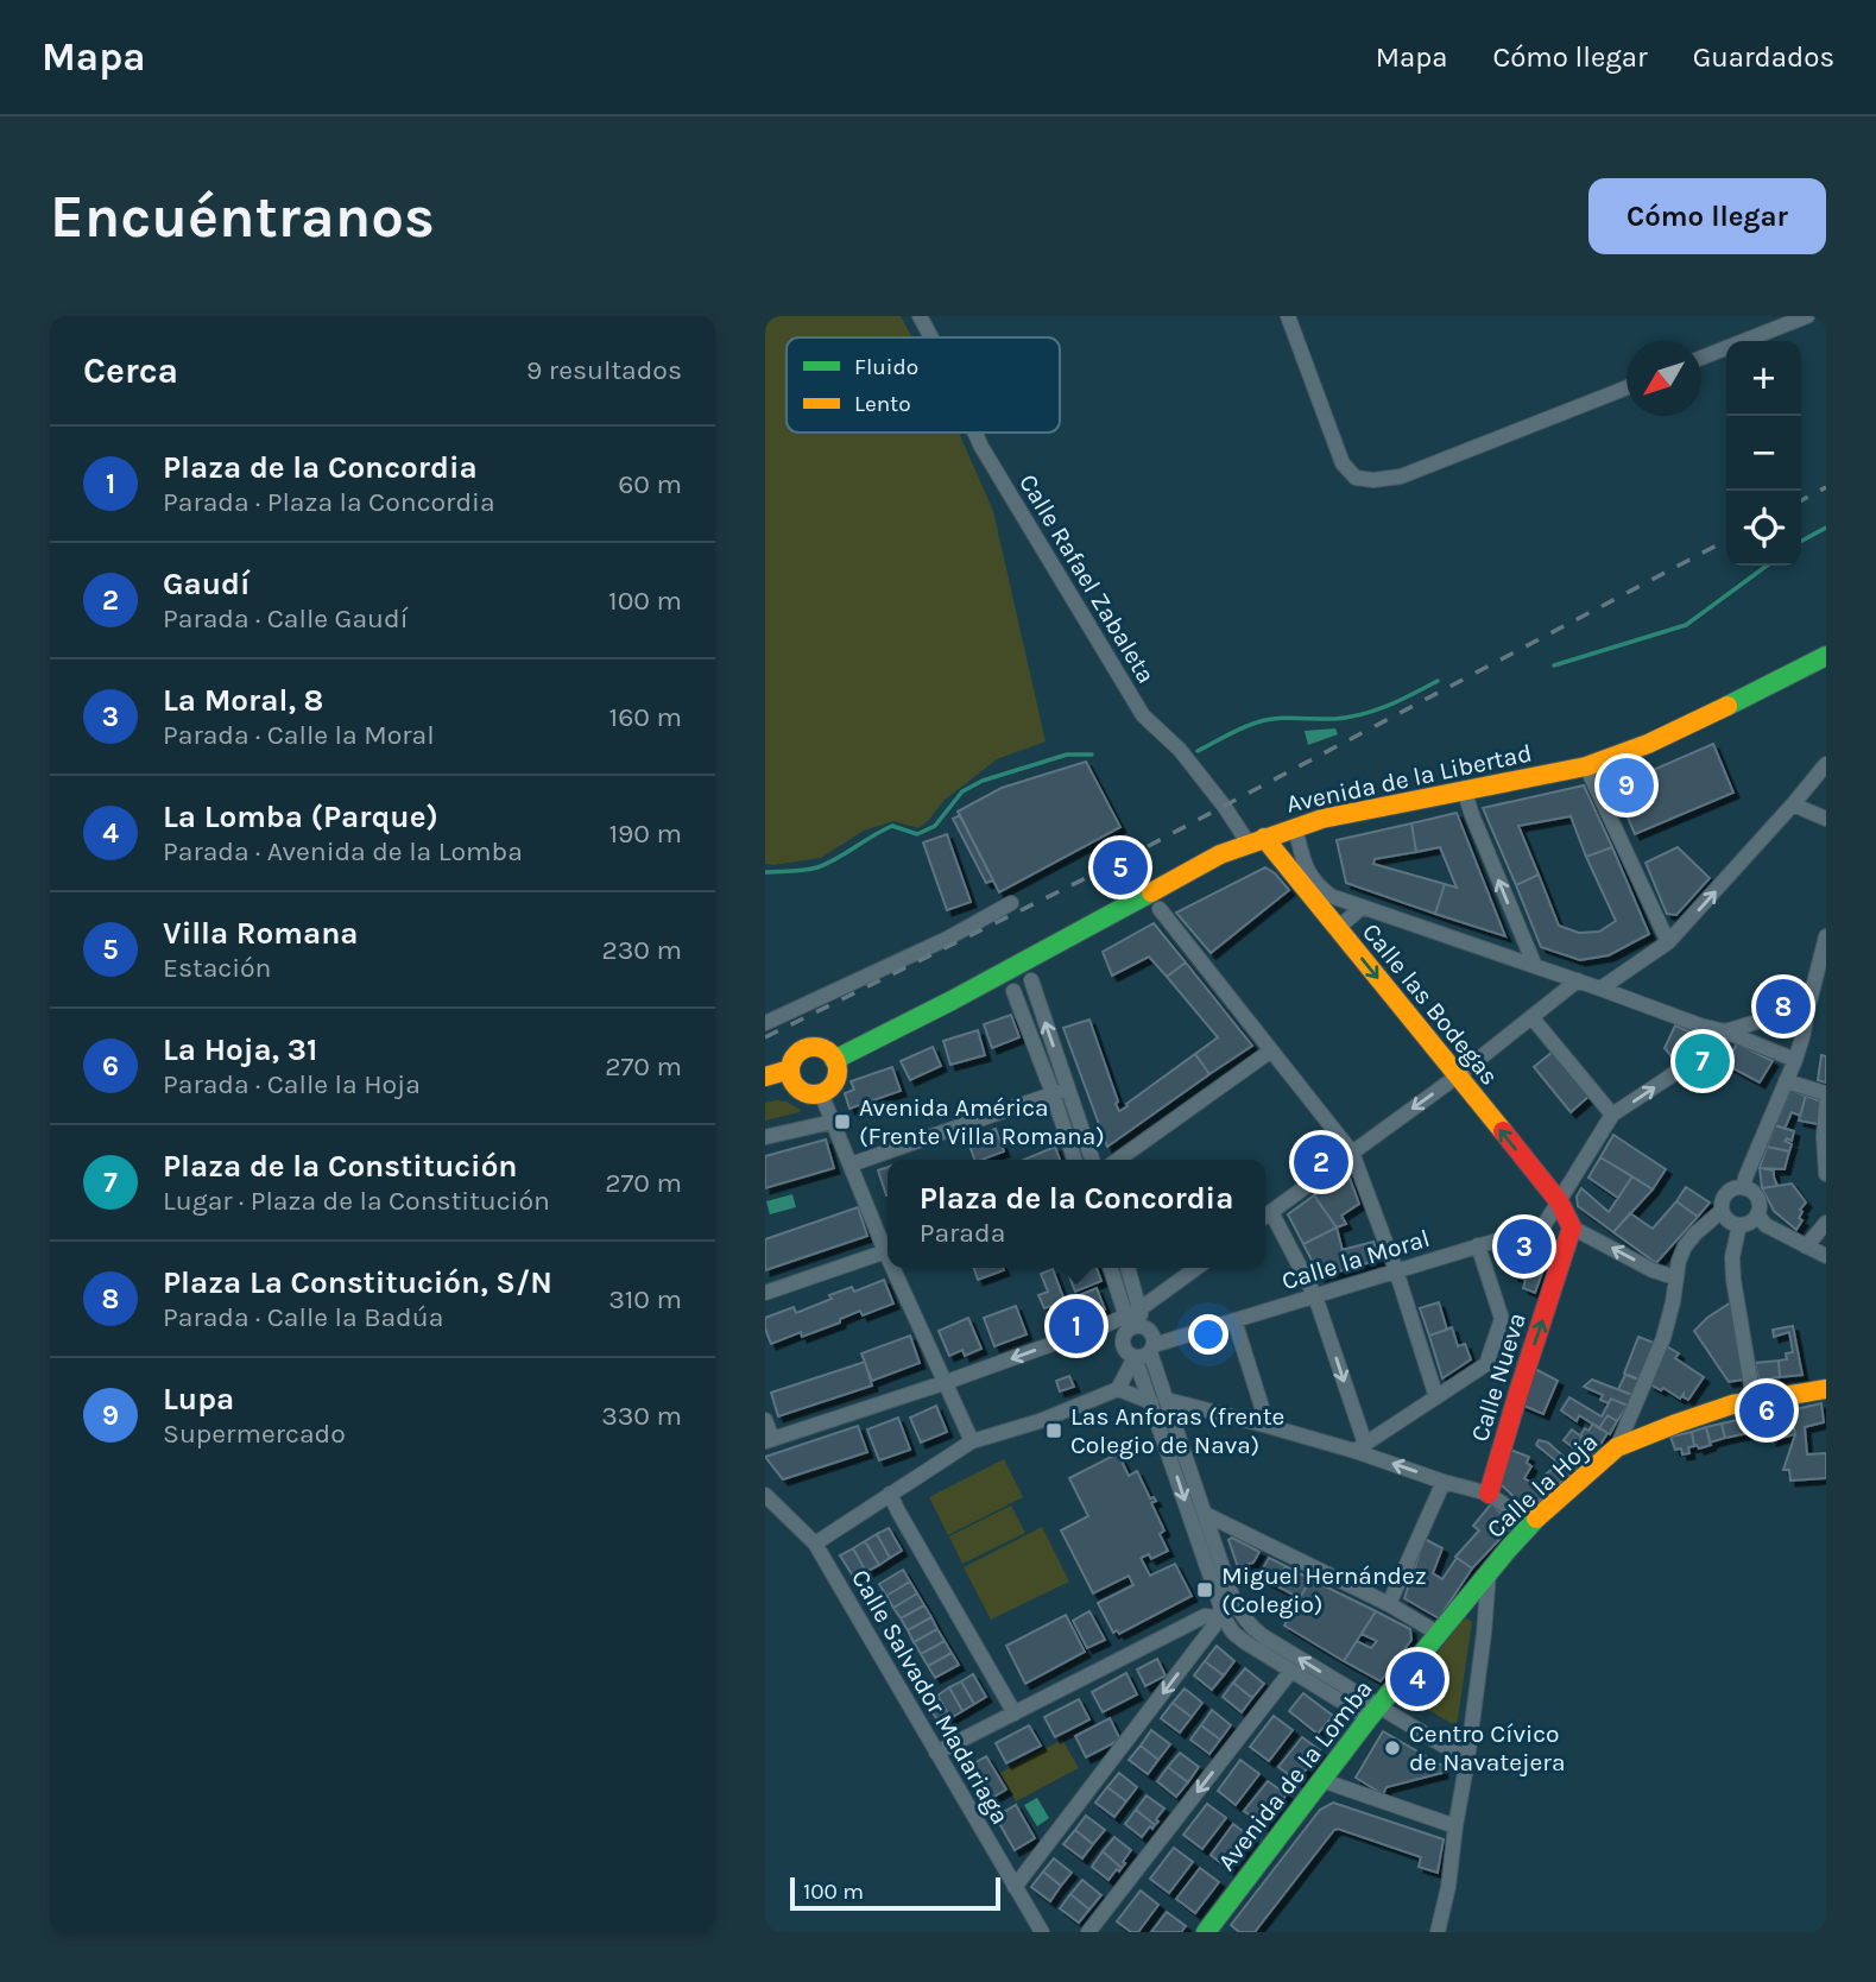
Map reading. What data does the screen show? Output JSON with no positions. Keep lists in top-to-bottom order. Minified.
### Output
{"streets":{"street":["Calle Rafael Zabaleta","Avenida de la Libertad","Calle las Bodegas","Calle la Moral","Calle Nueva","Calle la Hoja","Calle Salvador Madariaga","Avenida de la Lomba"]},"crossings":[["Calle Rafael Zabaleta","Avenida de la Libertad"],["Calle Rafael Zabaleta","Calle las Bodegas"],["Avenida de la Libertad","Calle las Bodegas"],["Calle las Bodegas","Calle la Moral"],["Calle la Hoja","Avenida de la Lomba"]],"places":{"transit":["Avenida América (Frente Villa Romana)","Las Anforas (frente Colegio de Nava)","Miguel Hernández (Colegio)"],"other":["Centro Cívico de Navatejera"]},"legend":["Fluido","Lento"],"scale_bar":"100 m","north":"bottom left","page":{"header":"Mapa","nav":["Mapa","Cómo llegar","Guardados"],"buttons":"Cómo llegar","title":"Encuéntranos","heading":["Cerca","9 resultados"],"map_buttons":["+","−"],"list":[{"mark":"1","name":"Plaza de la Concordia","note":"Parada · Plaza la Concordia","value":"60 m"},{"mark":"2","name":"Gaudí","note":"Parada · Calle Gaudí","value":"100 m"},{"mark":"3","name":"La Moral, 8","note":"Parada · Calle la Moral","value":"160 m"},{"mark":"4","name":"La Lomba (Parque)","note":"Parada · Avenida de la Lomba","value":"190 m"},{"mark":"5","name":"Villa Romana","note":"Estación","value":"230 m"},{"mark":"6","name":"La Hoja, 31","note":"Parada · Calle la Hoja","value":"270 m"},{"mark":"7","name":"Plaza de la Constitución","note":"Lugar · Plaza de la Constitución","value":"270 m"},{"mark":"8","name":"Plaza La Constitución, S/N","note":"Parada · Calle la Badúa","value":"310 m"},{"mark":"9","name":"Lupa","note":"Supermercado","value":"330 m"}],"pins":["9","5","8","7","2","3","1","6","4"],"popup":["Plaza de la Concordia","Parada"],"scale":"100 m"}}
